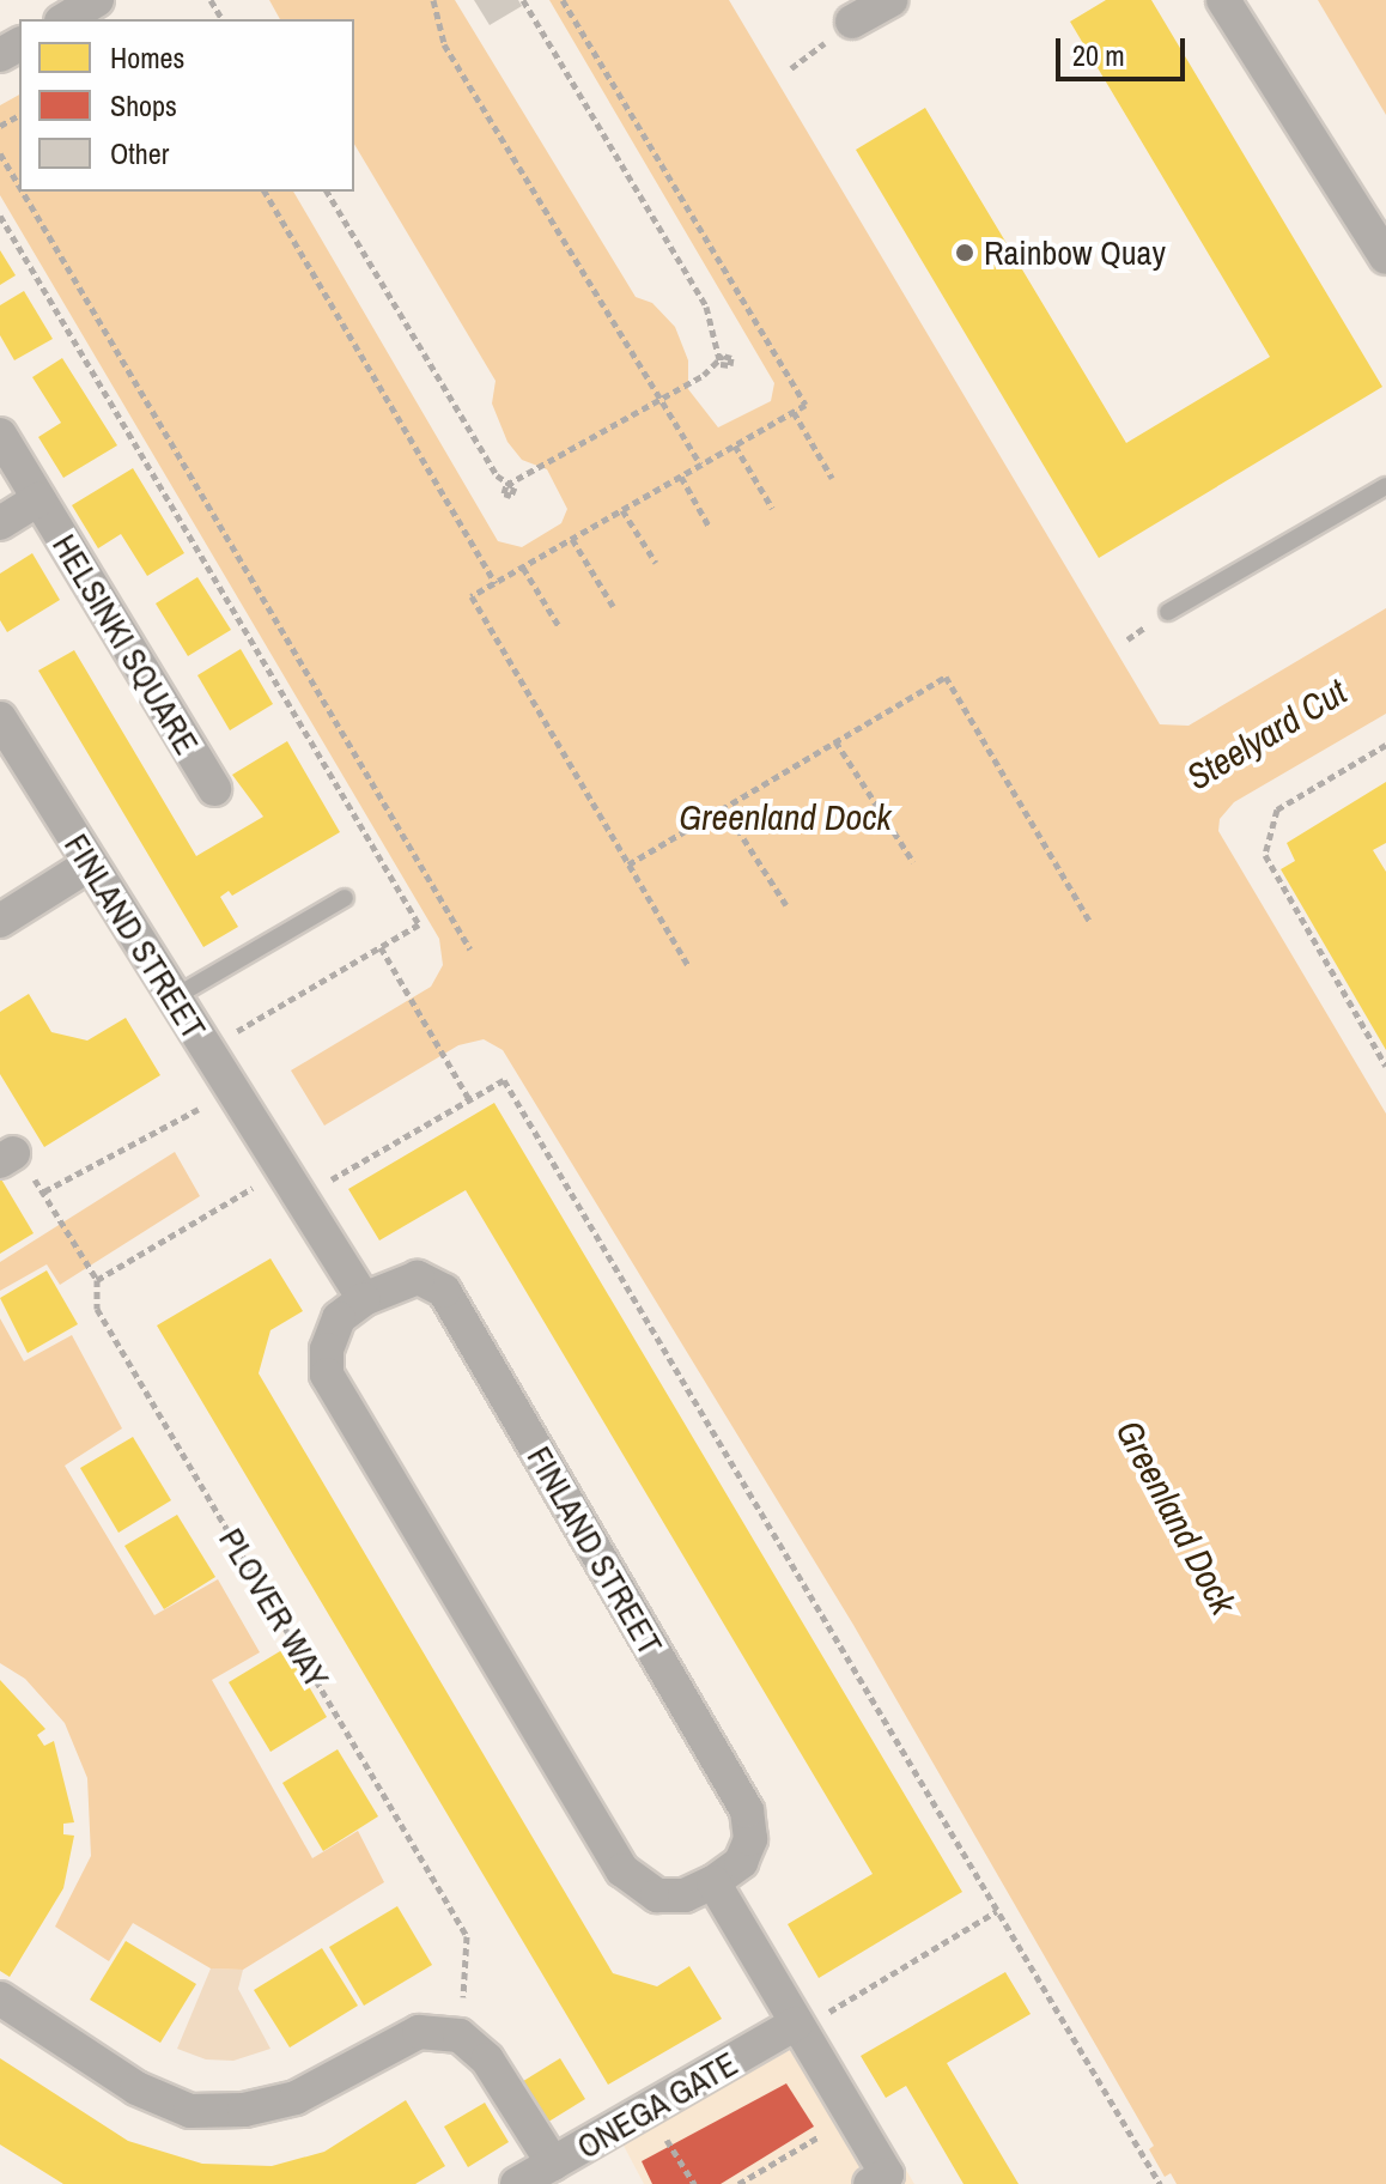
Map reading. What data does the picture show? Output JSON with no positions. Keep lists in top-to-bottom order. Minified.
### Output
{"streets":{"street":["HELSINKI SQUARE","FINLAND STREET","ONEGA GATE"],"path":["PLOVER WAY"]},"crossings":[["FINLAND STREET","PLOVER WAY"]],"water":["Steelyard Cut","Greenland Dock"],"places":["Rainbow Quay"],"legend":["Homes","Shops","Other"],"scale_bar":"20 m"}
